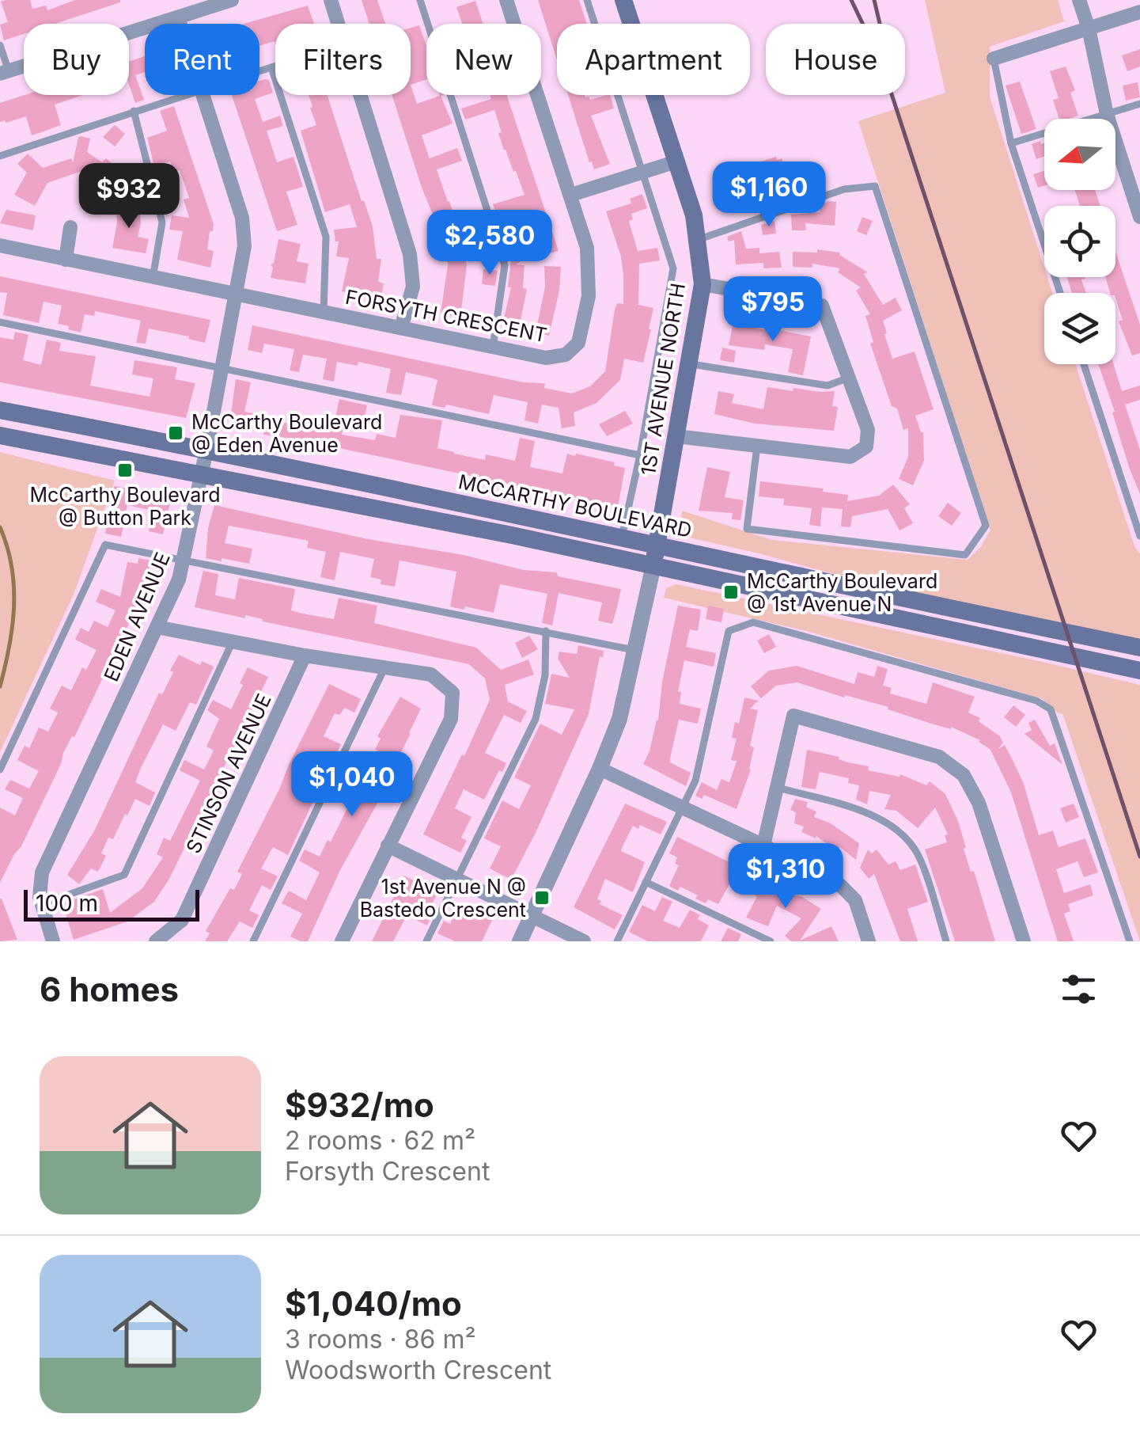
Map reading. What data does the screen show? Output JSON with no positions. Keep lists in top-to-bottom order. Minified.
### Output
{"streets":{"main road":["1ST AVENUE NORTH","MCCARTHY BOULEVARD"],"street":["FORSYTH CRESCENT","EDEN AVENUE","STINSON AVENUE"]},"crossings":[["FORSYTH CRESCENT","EDEN AVENUE"],["1ST AVENUE NORTH","MCCARTHY BOULEVARD"],["MCCARTHY BOULEVARD","EDEN AVENUE"]],"places":{"transit":["McCarthy Boulevard @ Eden Avenue","McCarthy Boulevard @ Button Park","McCarthy Boulevard @ 1st Avenue N","1st Avenue N @ Bastedo Crescent"]},"scale_bar":"100 m","north":"left","page":{"chip":["Buy","Rent","Filters","New","Apartment","House"],"price":["$1,160","$932","$2,580","$795","$1,040","$1,310"],"scale":"100 m","heading":"6 homes","list":[{"name":"$932/mo","note":"2 rooms · 62 m² · Forsyth Crescent"},{"name":"$1,040/mo","note":"3 rooms · 86 m² · Woodsworth Crescent"}]}}
